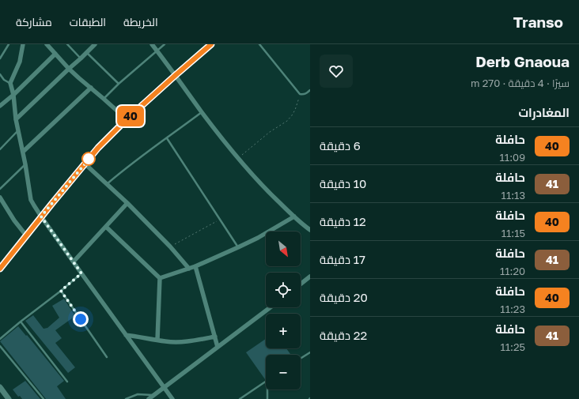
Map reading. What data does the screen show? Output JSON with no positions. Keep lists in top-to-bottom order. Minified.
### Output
{"lines":["bus line 40"],"north":"bottom right","page":{"header":"Transo","nav":["الخريطة","الطبقات","مشاركة"],"heading":[["Derb Gnaoua","سيرًا · 4 دقيقة · 270 m"],"المغادرات"],"on_map":"40","list":[{"mark":"40","name":"حافلة","note":"11:09","value":"6 دقيقة"},{"mark":"41","name":"حافلة","note":"11:13","value":"10 دقيقة"},{"mark":"40","name":"حافلة","note":"11:15","value":"12 دقيقة"},{"mark":"41","name":"حافلة","note":"11:20","value":"17 دقيقة"},{"mark":"40","name":"حافلة","note":"11:23","value":"20 دقيقة"},{"mark":"41","name":"حافلة","note":"11:25","value":"22 دقيقة"}],"map_buttons":["+","−"]}}
